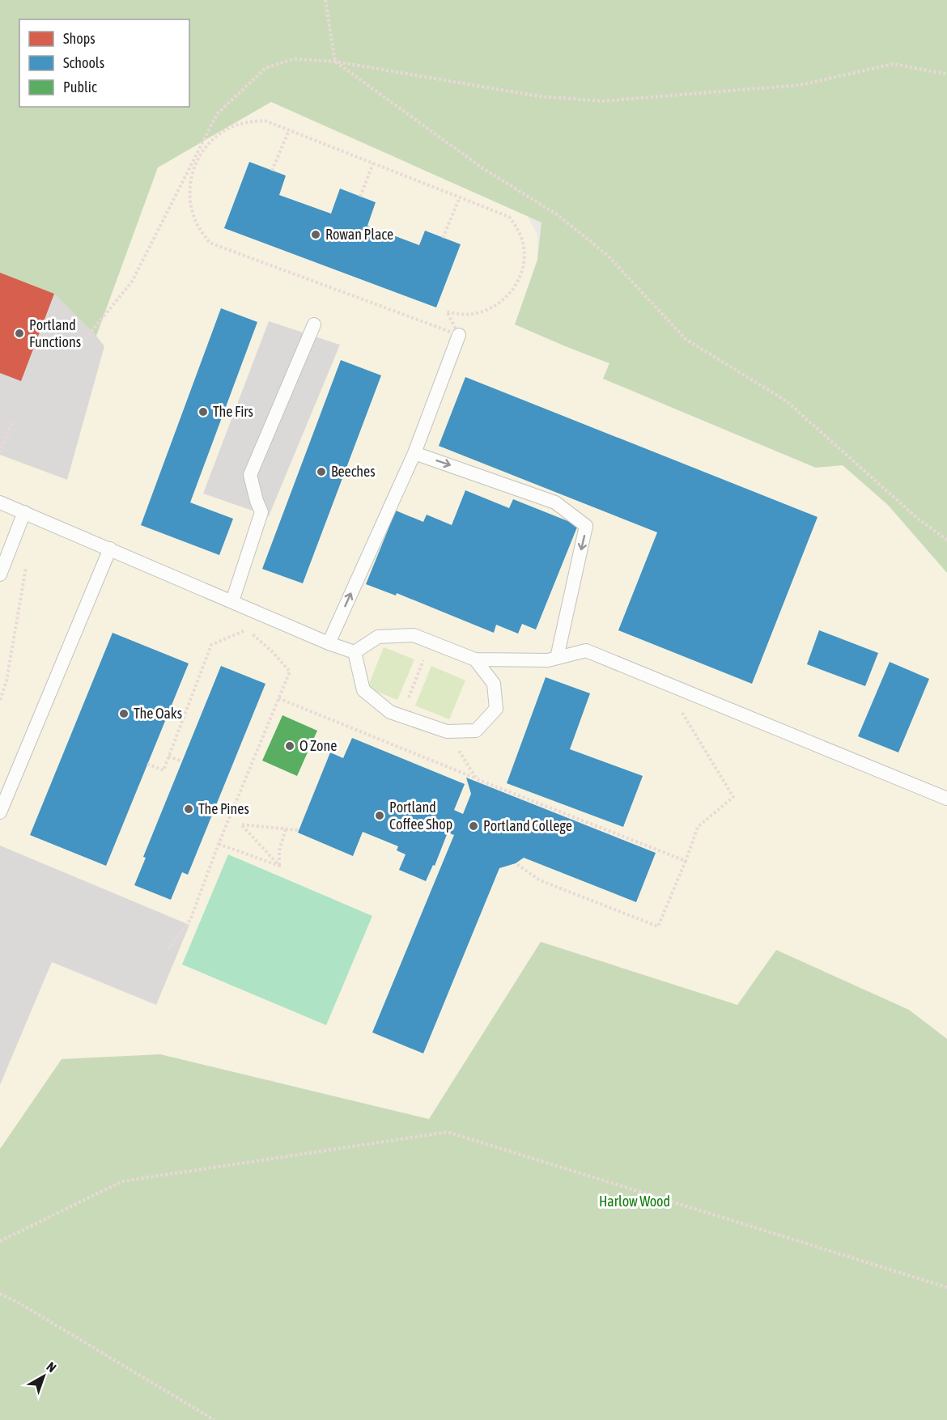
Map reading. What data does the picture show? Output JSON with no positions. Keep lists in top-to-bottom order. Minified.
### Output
{"parks":["Harlow Wood"],"places":["Rowan Place","Portland Functions","The Firs","Beeches","The Oaks","O Zone","The Pines","Portland Coffee Shop","Portland College"],"legend":["Shops","Schools","Public"],"north":"top right"}
